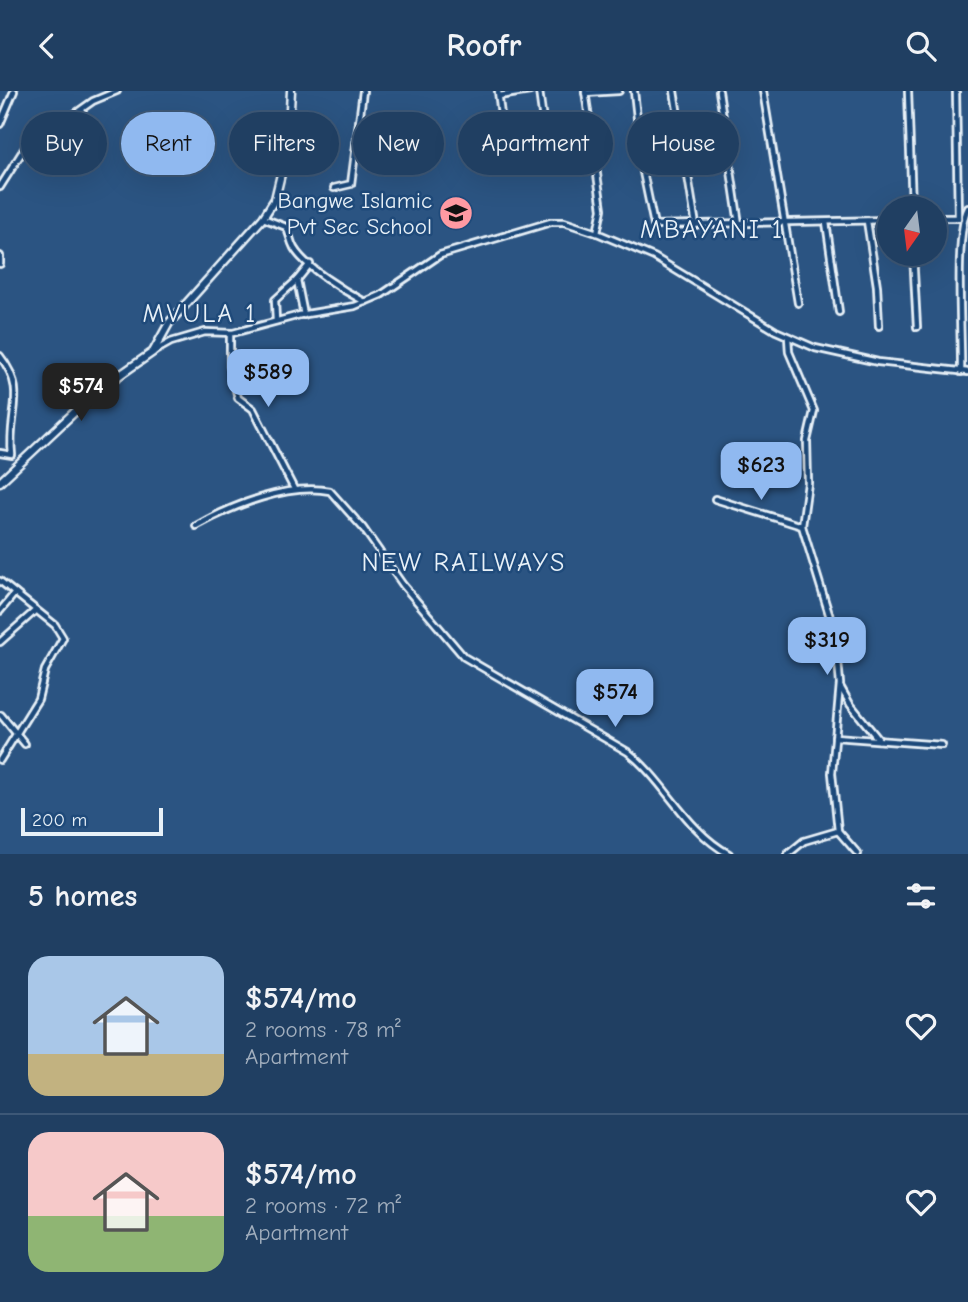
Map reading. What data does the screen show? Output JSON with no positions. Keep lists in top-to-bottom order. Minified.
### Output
{"districts":["MBAYANI 1","MVULA 1","NEW RAILWAYS"],"places":{"school or university":["Bangwe Islamic Pvt Sec School"]},"scale_bar":"200 m","north":"bottom","page":{"header":"Roofr","chip":["Buy","Rent","Filters","New","Apartment","House"],"price":["$589","$574","$623","$319","$574"],"scale":"200 m","heading":"5 homes","list":[{"name":"$574/mo","note":"2 rooms · 78 m² · Apartment"},{"name":"$574/mo","note":"2 rooms · 72 m² · Apartment"}]}}
